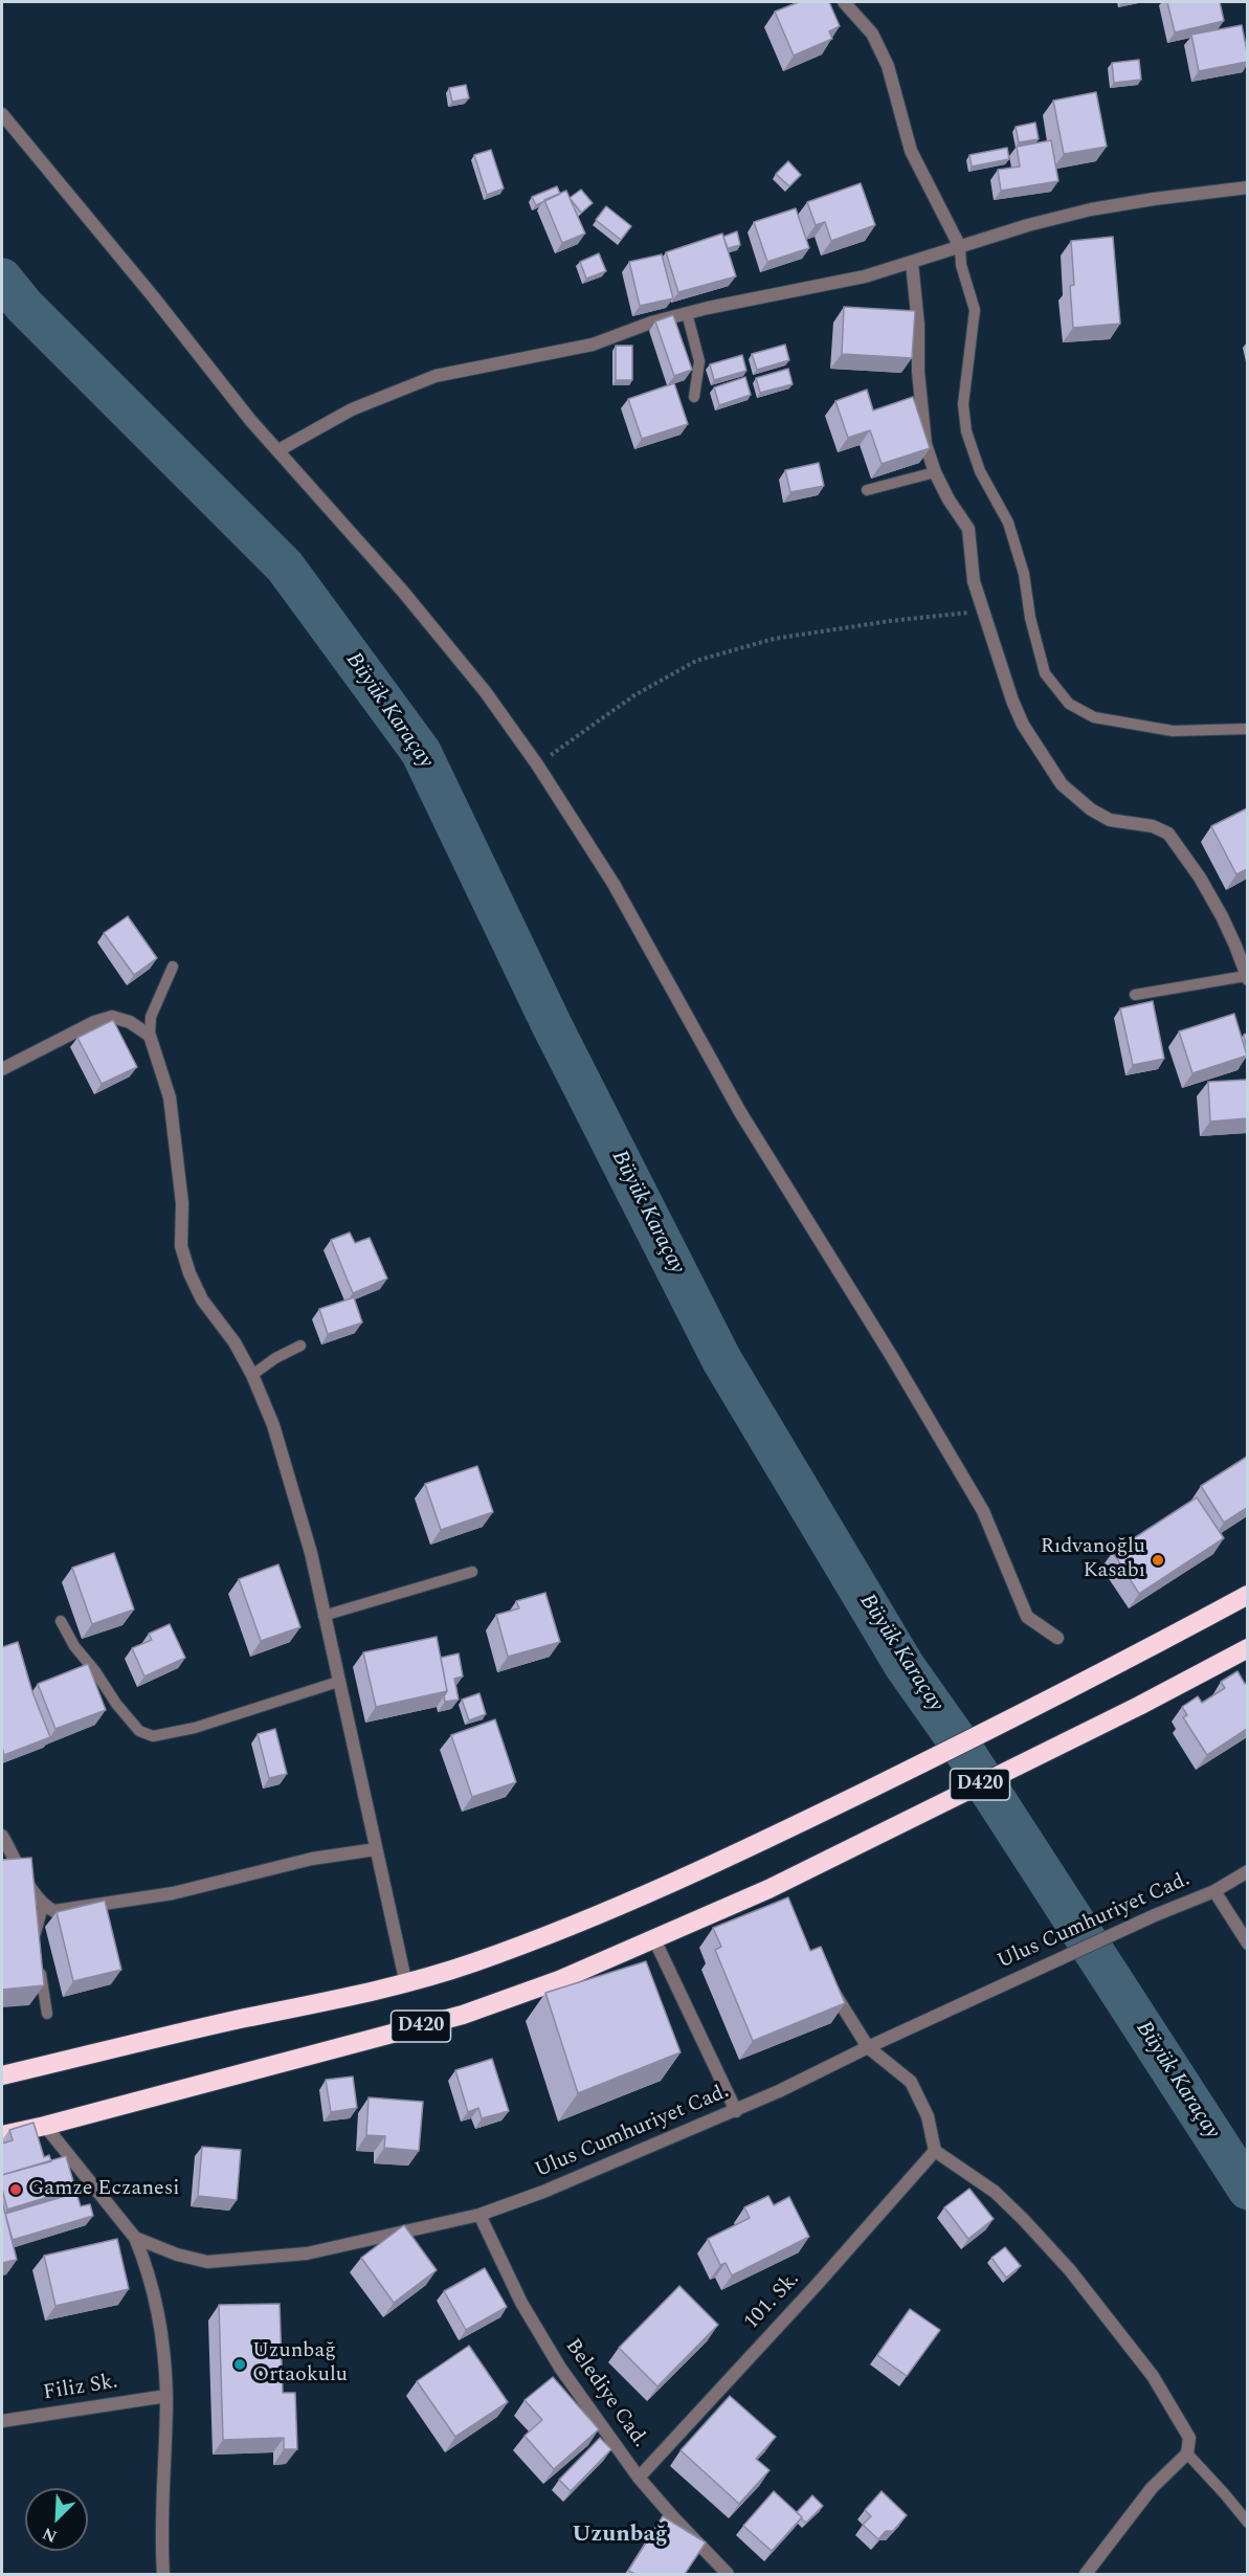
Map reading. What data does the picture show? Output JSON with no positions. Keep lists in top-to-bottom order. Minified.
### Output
{"streets":{"highway":["D420"],"street":["Ulus Cumhuriyet Cad.","101. Sk.","Filiz Sk.","Belediye Cad."]},"crossings":[["D420","Ulus Cumhuriyet Cad."],["Ulus Cumhuriyet Cad.","Belediye Cad."],["101. Sk.","Belediye Cad."]],"districts":["Uzunbağ"],"water":["Büyük Karaçay"],"places":["Rıdvanoğlu Kasabı","Gamze Eczanesi","Uzunbağ Ortaokulu"],"north":"bottom left"}
